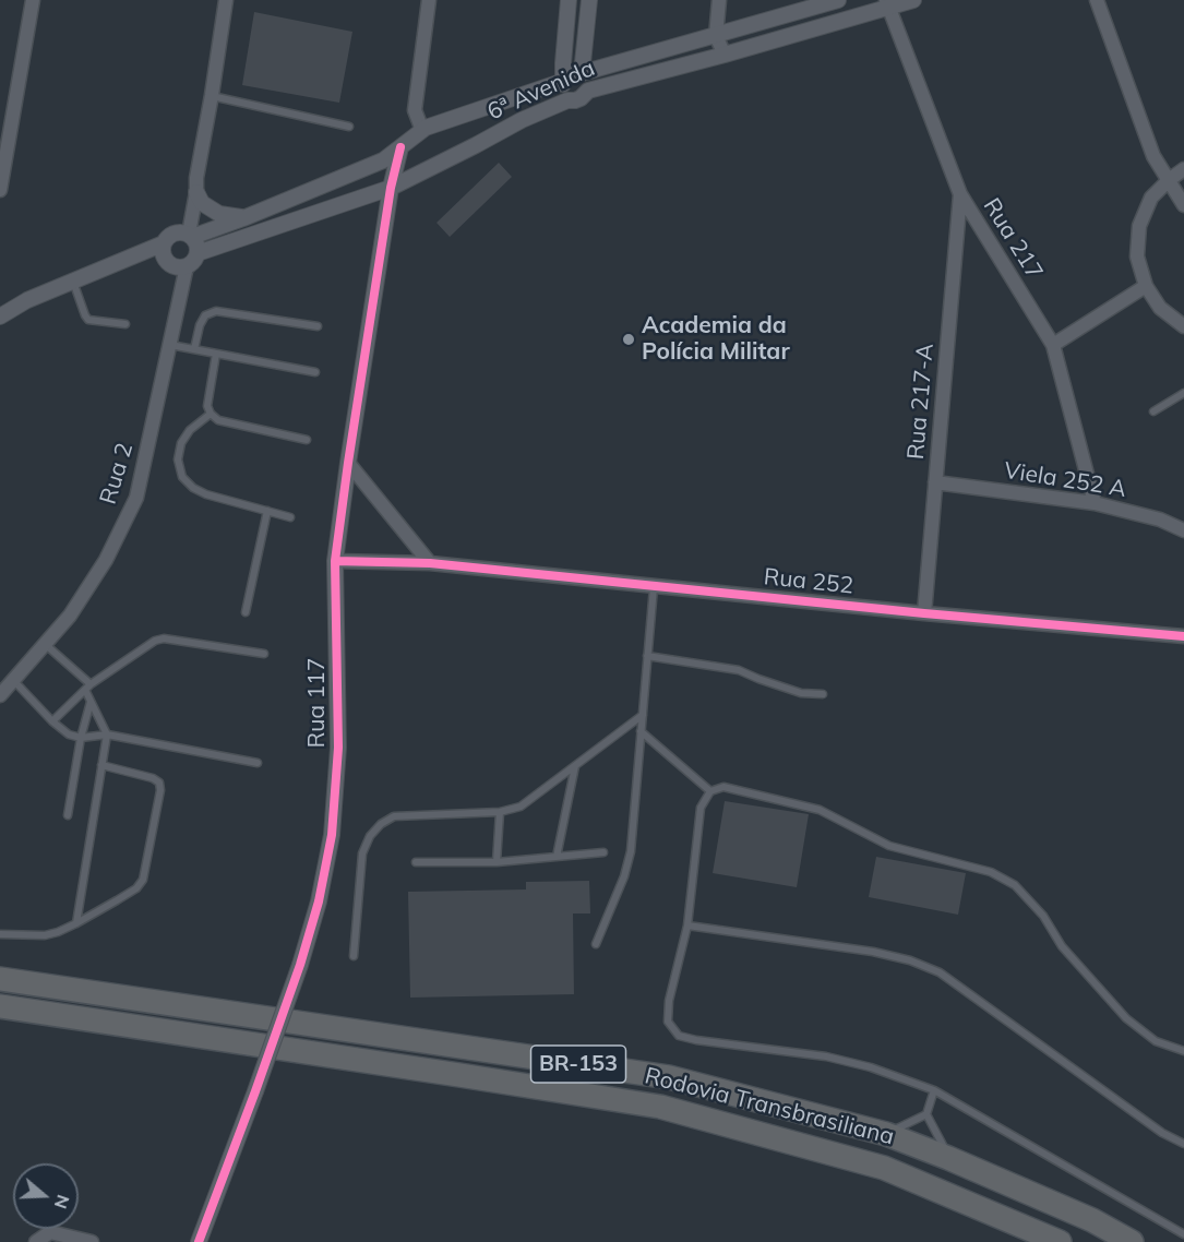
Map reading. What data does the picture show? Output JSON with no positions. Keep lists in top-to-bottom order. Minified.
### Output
{"streets":{"highway":["BR-153","Rodovia Transbrasiliana"],"street":["6ª Avenida","Rua 217","Rua 217-A","Rua 2","Viela 252 A","Rua 252","Rua 117"]},"crossings":[["6ª Avenida","Rua 217"],["6ª Avenida","Rua 2"],["6ª Avenida","Rua 117"],["Rua 217","Rua 217-A"],["Rua 217","Viela 252 A"],["Rua 217-A","Viela 252 A"],["Rua 217-A","Rua 252"],["Rua 252","Rua 117"]],"places":["Academia da Polícia Militar"],"north":"right"}
